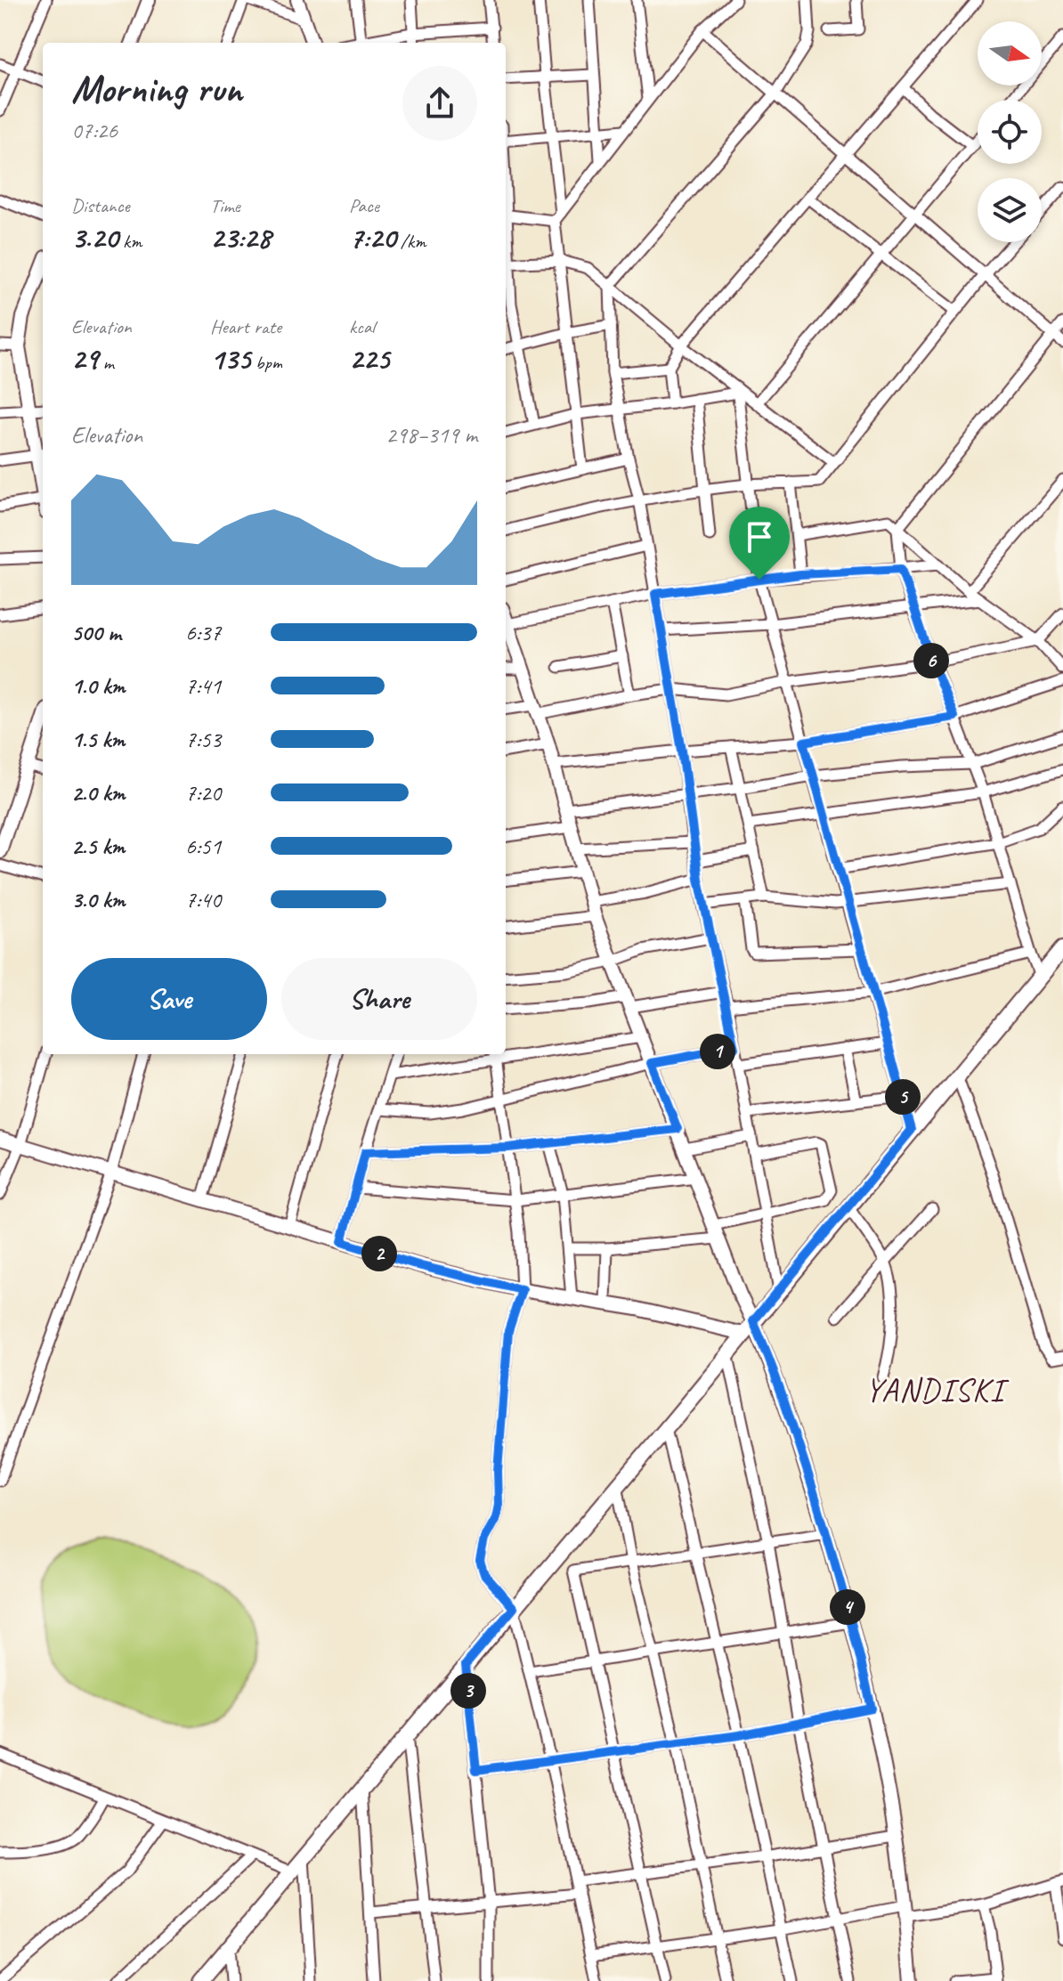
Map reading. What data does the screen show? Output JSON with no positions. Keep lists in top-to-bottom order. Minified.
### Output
{"districts":["YANDISKI"],"north":"right","page":{"heading":["Morning run","07:26"],"stats":[["Distance","3.20 km"],["Time","23:28"],["Pace","7:20 /km"],["Elevation","29 m"],["Heart rate","135 bpm"],["kcal","225"]],"chart":["Elevation","298–319 m"],"list":[{"name":"500 m","note":"6:37"},{"name":"1.0 km","note":"7:41"},{"name":"1.5 km","note":"7:53"},{"name":"2.0 km","note":"7:20"},{"name":"2.5 km","note":"6:51"},{"name":"3.0 km","note":"7:40"}],"pins":["6","1","5","2","4","3"],"buttons":["Save","Share"]}}
